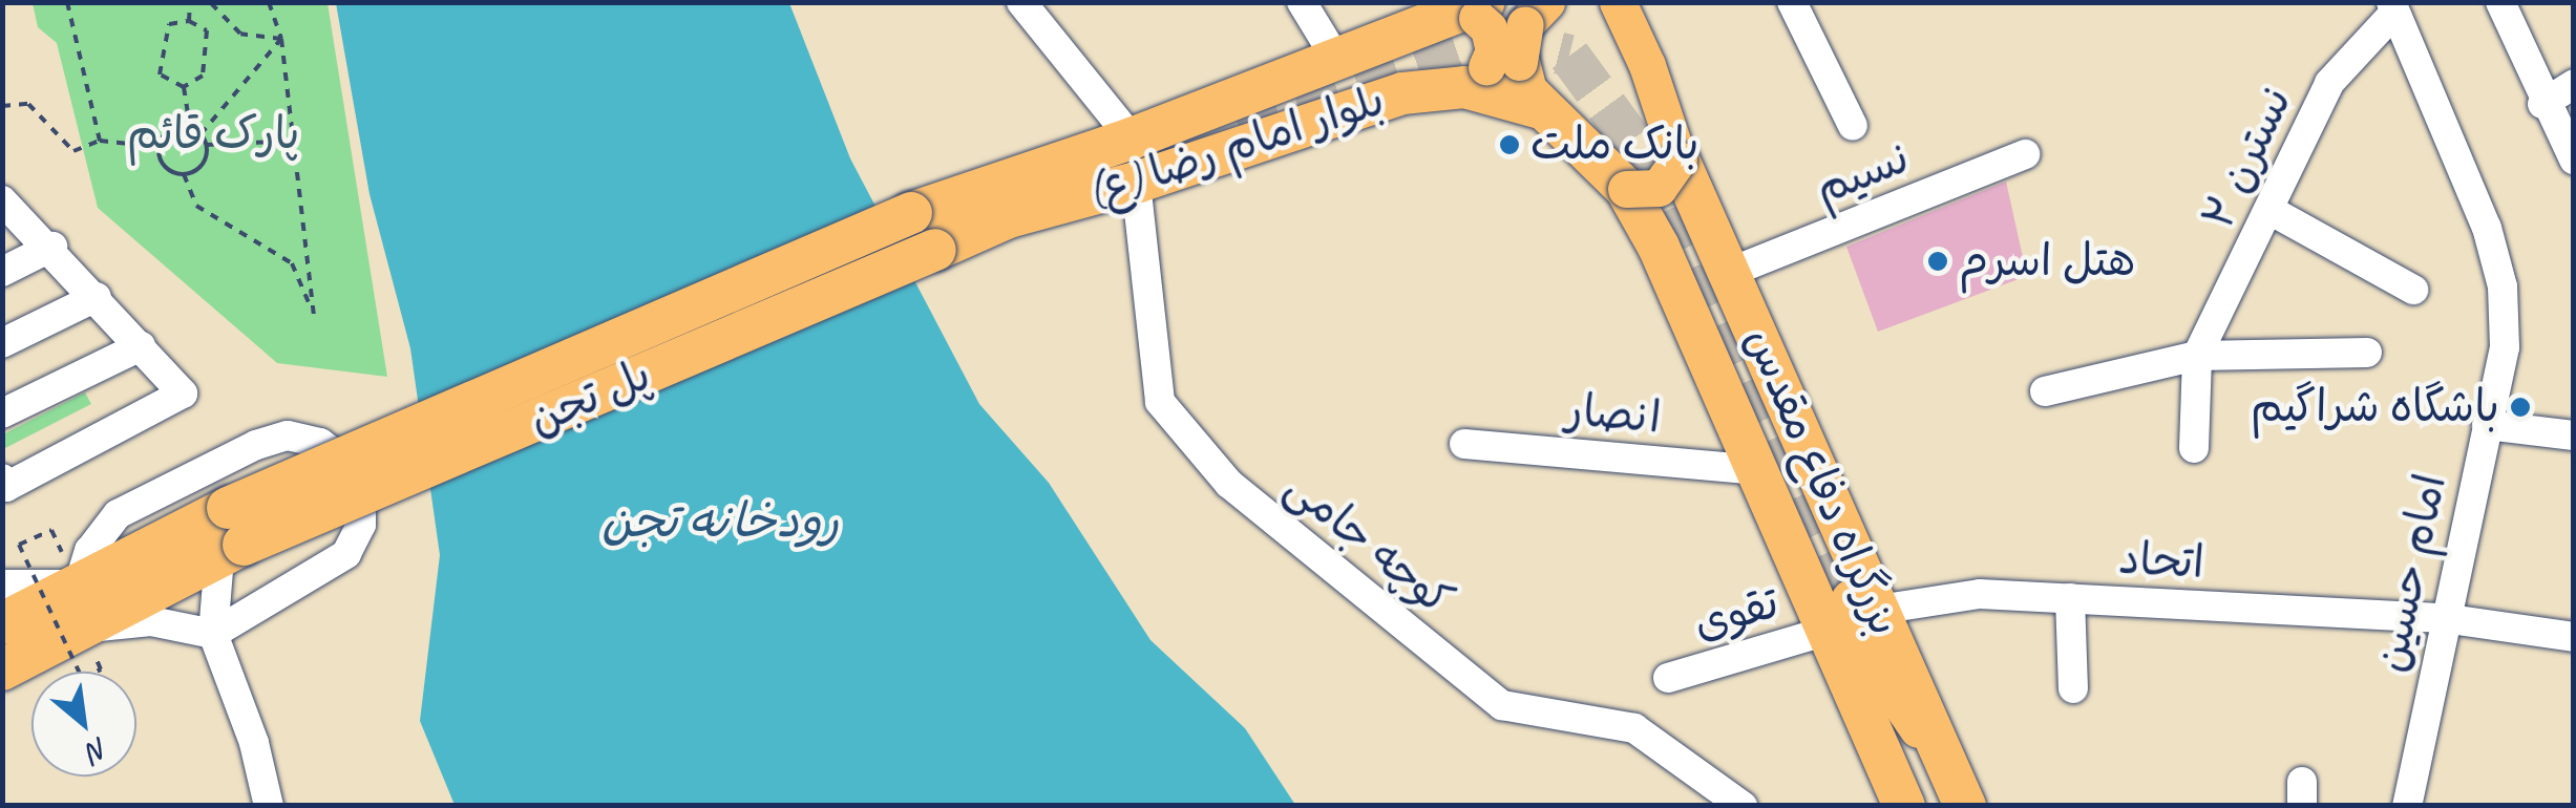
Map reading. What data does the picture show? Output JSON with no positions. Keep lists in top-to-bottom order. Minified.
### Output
{"streets":{"highway":["بلوار امام رضا (ع)","پل تجن","بزرگراه دفاع مقدس"],"street":["نسترن ۲","نسیم","انصار","کوچه جامی","اتحاد","امام حسین","تقوی"]},"crossings":[["بلوار امام رضا (ع)","پل تجن"],["بلوار امام رضا (ع)","کوچه جامی"],["نسترن ۲","امام حسین"],["نسیم","بزرگراه دفاع مقدس"],["انصار","بزرگراه دفاع مقدس"],["بزرگراه دفاع مقدس","اتحاد"],["بزرگراه دفاع مقدس","تقوی"],["اتحاد","امام حسین"],["اتحاد","تقوی"]],"water":["رودخانه تجن"],"parks":["پارک قائم"],"places":["بانک ملت","هتل اسرم","باشگاه شراگیم"],"north":"bottom right"}
